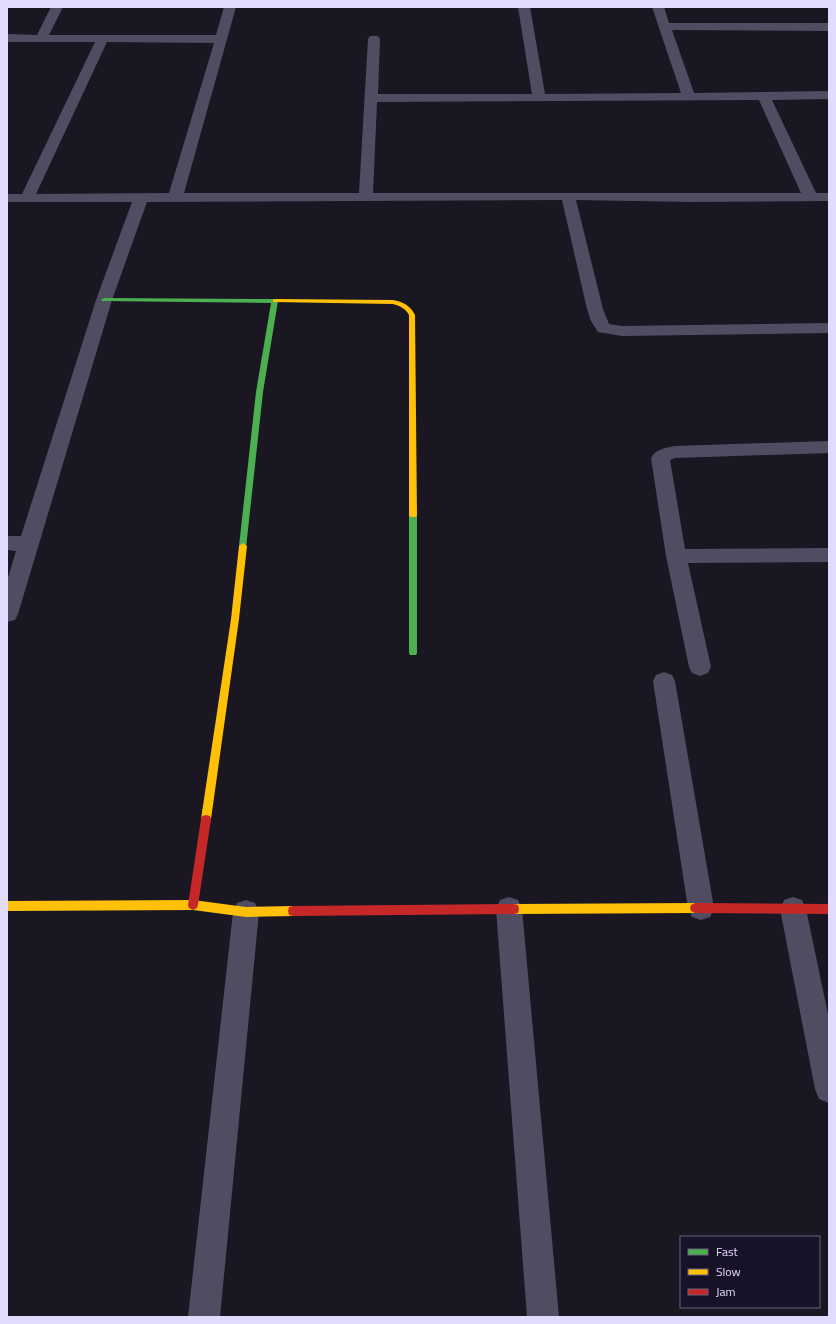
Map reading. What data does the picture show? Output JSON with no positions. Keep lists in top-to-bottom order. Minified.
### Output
{"legend":["Fast","Slow","Jam"]}
